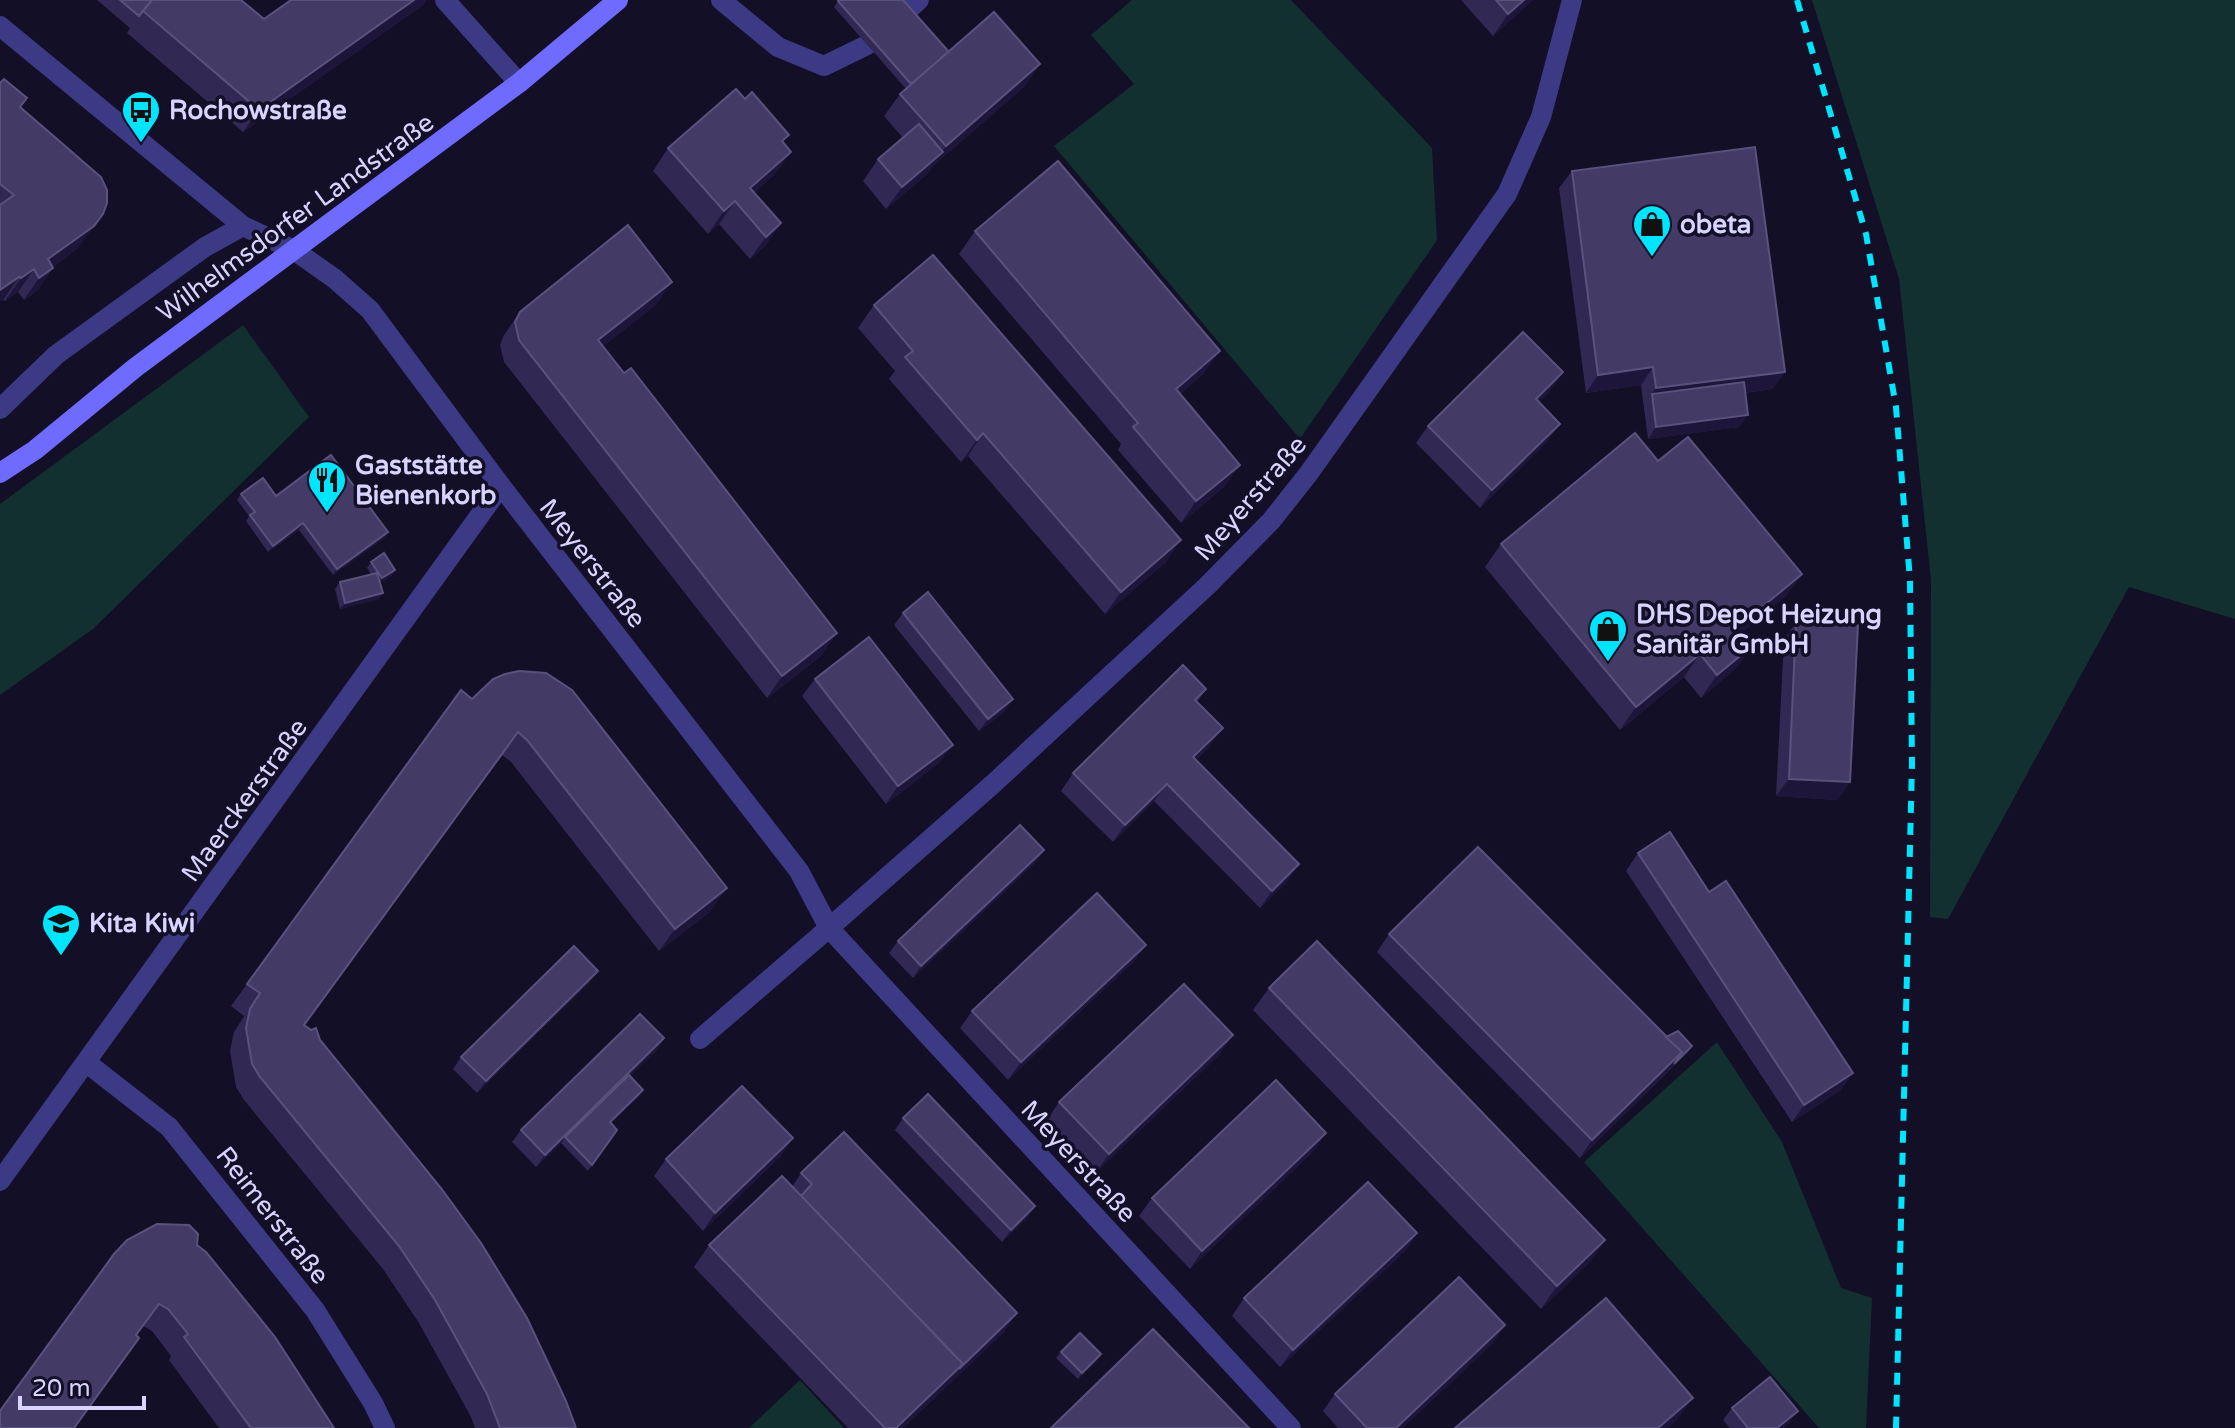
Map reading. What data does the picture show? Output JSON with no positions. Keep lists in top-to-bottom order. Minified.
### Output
{"streets":{"main road":["Wilhelmsdorfer Landstraße"],"street":["Meyerstraße","Maerckerstraße","Reimerstraße"]},"crossings":[["Wilhelmsdorfer Landstraße","Meyerstraße"],["Meyerstraße","Maerckerstraße"],["Maerckerstraße","Reimerstraße"]],"places":{"bus stop":["Rochowstraße"],"shop":["obeta","DHS Depot Heizung Sanitär GmbH"],"restaurant":["Gaststätte Bienenkorb"],"school or university":["Kita Kiwi"]},"scale_bar":"20 m"}
